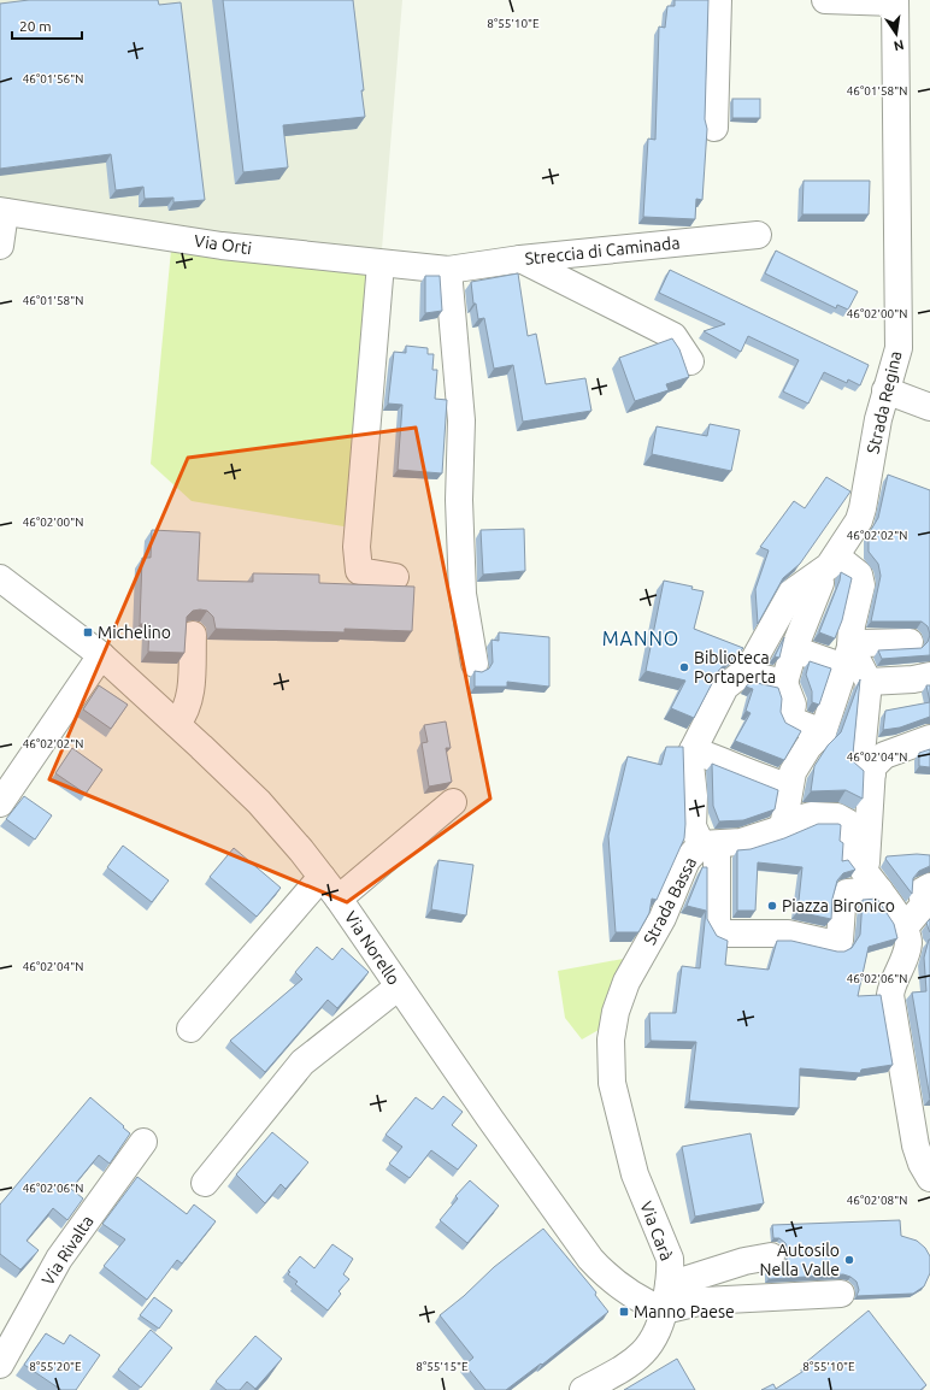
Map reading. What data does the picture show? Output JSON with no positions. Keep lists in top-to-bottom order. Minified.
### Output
{"streets":{"street":["Via Orti","Streccia di Caminada","Strada Regina","Strada Bassa","Via Norello","Via Carà","Via Rivalta"]},"crossings":[["Via Orti","Streccia di Caminada"],["Strada Regina","Strada Bassa"],["Strada Bassa","Via Carà"],["Via Norello","Via Carà"]],"districts":["MANNO"],"places":{"transit":["Michelino","Manno Paese"],"other":["Biblioteca Portaperta","Piazza Bironico","Autosilo Nella Valle"]},"scale_bar":"20 m","north":"bottom","coordinates":["8°55'10\"E","46°01'56\"N","46°01'58\"N","46°02'00\"N","46°02'02\"N","46°02'04\"N","46°02'06\"N","46°02'08\"N","8°55'20\"E","8°55'15\"E"]}
